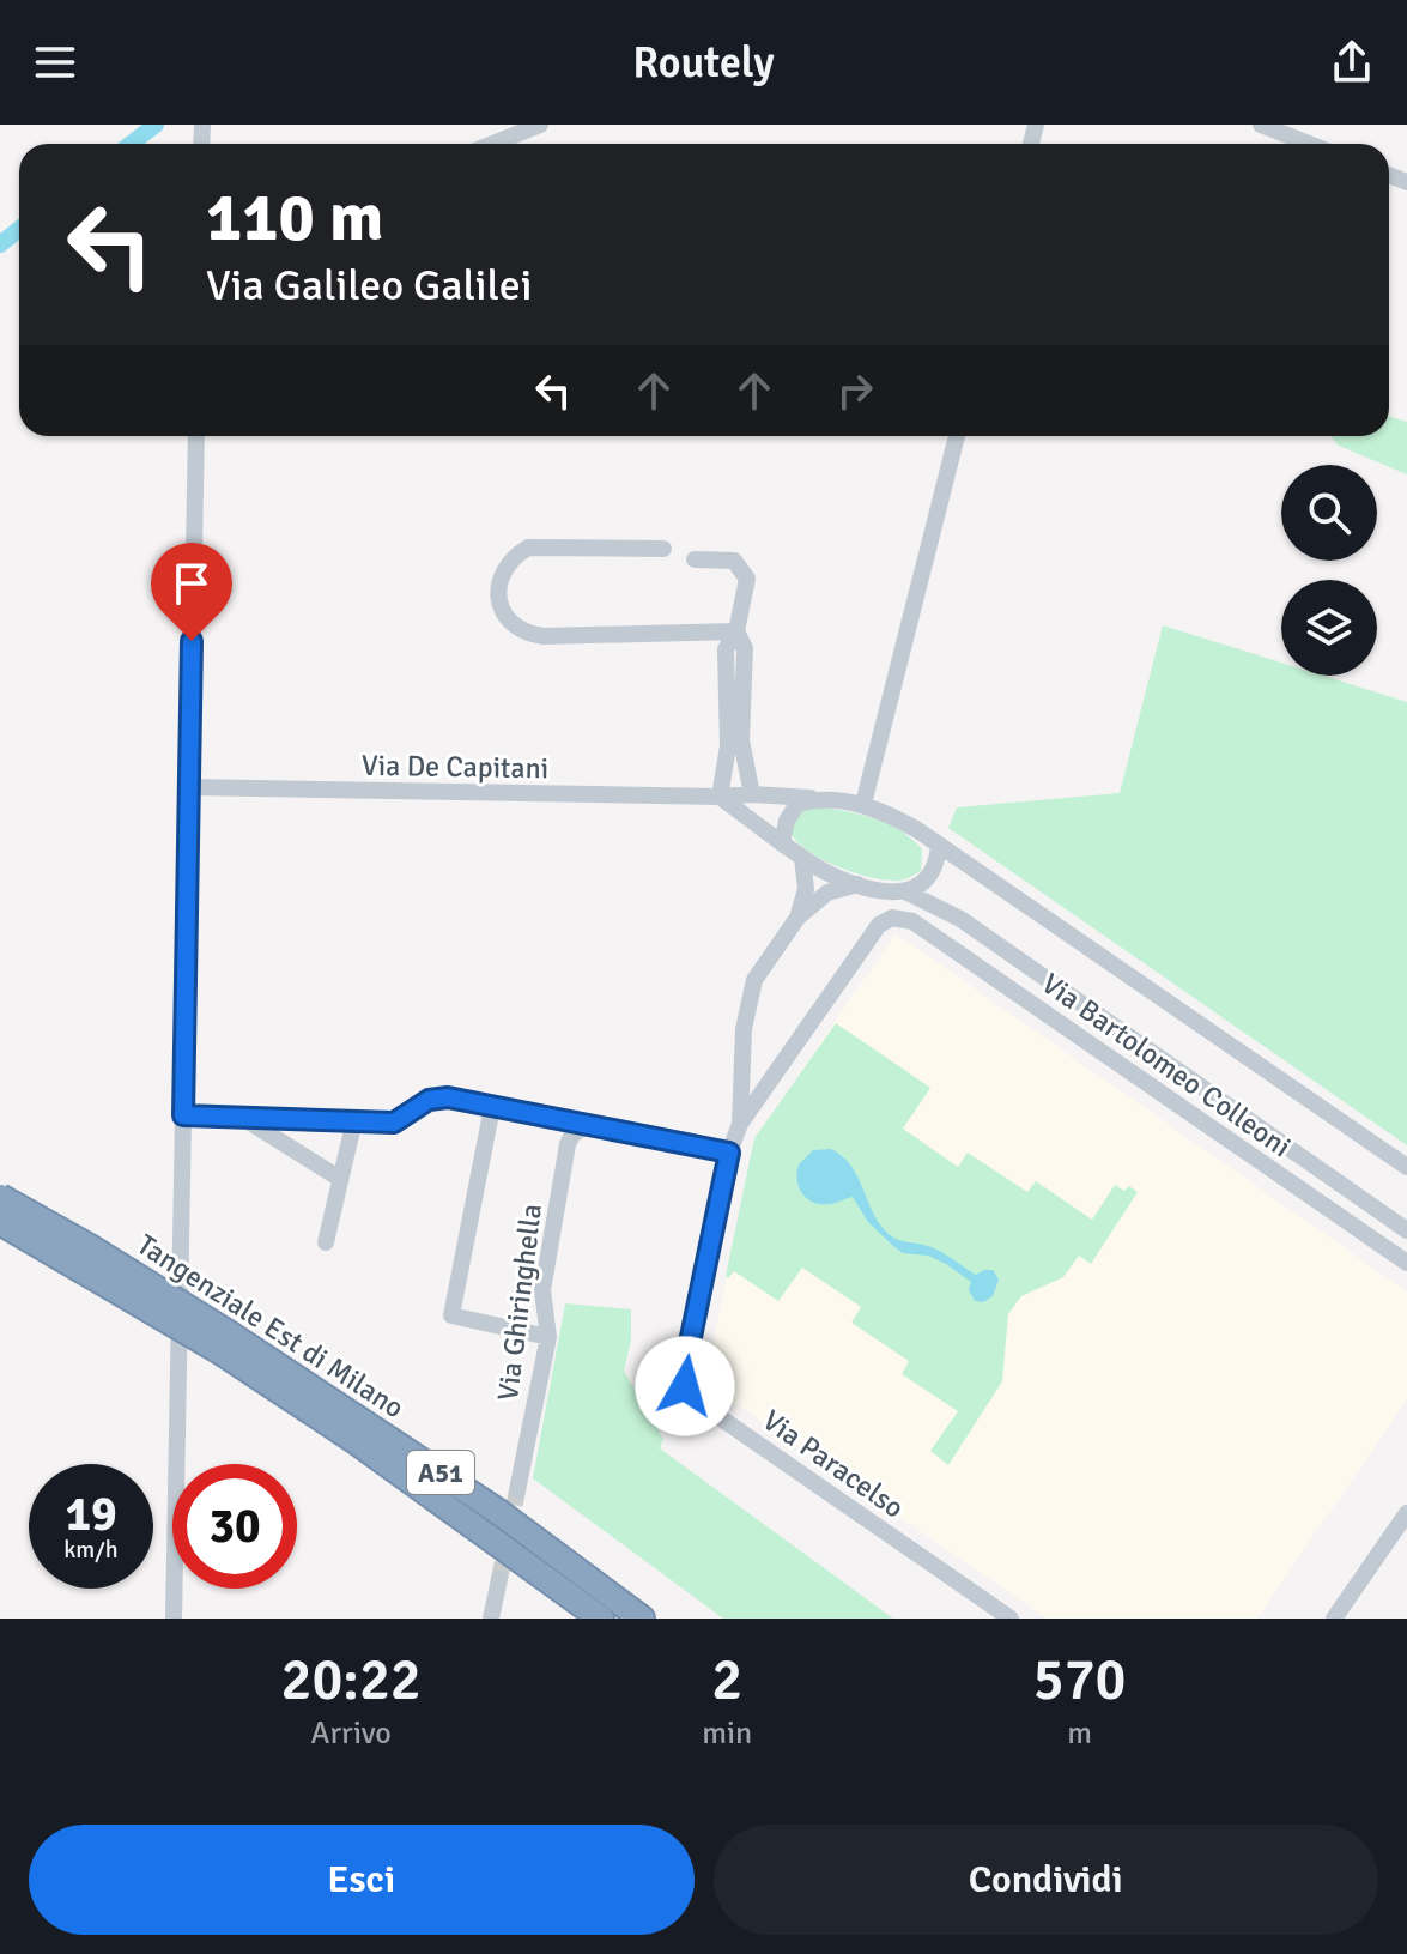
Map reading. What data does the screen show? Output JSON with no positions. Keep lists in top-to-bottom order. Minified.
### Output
{"streets":{"highway":["Tangenziale Est di Milano","A51"],"street":["Via De Capitani","Via Bartolomeo Colleoni","Via Ghiringhella","Via Paracelso"]},"crossings":[["Via De Capitani","Via Bartolomeo Colleoni"],["Via Bartolomeo Colleoni","Via Paracelso"]],"page":{"header":"Routely","turn":["110 m","Via Galileo Galilei"],"speed":"19 km/h","limit":"30","eta":["20:22","Arrivo","2","min","570","m"],"buttons":["Esci","Condividi"]}}
